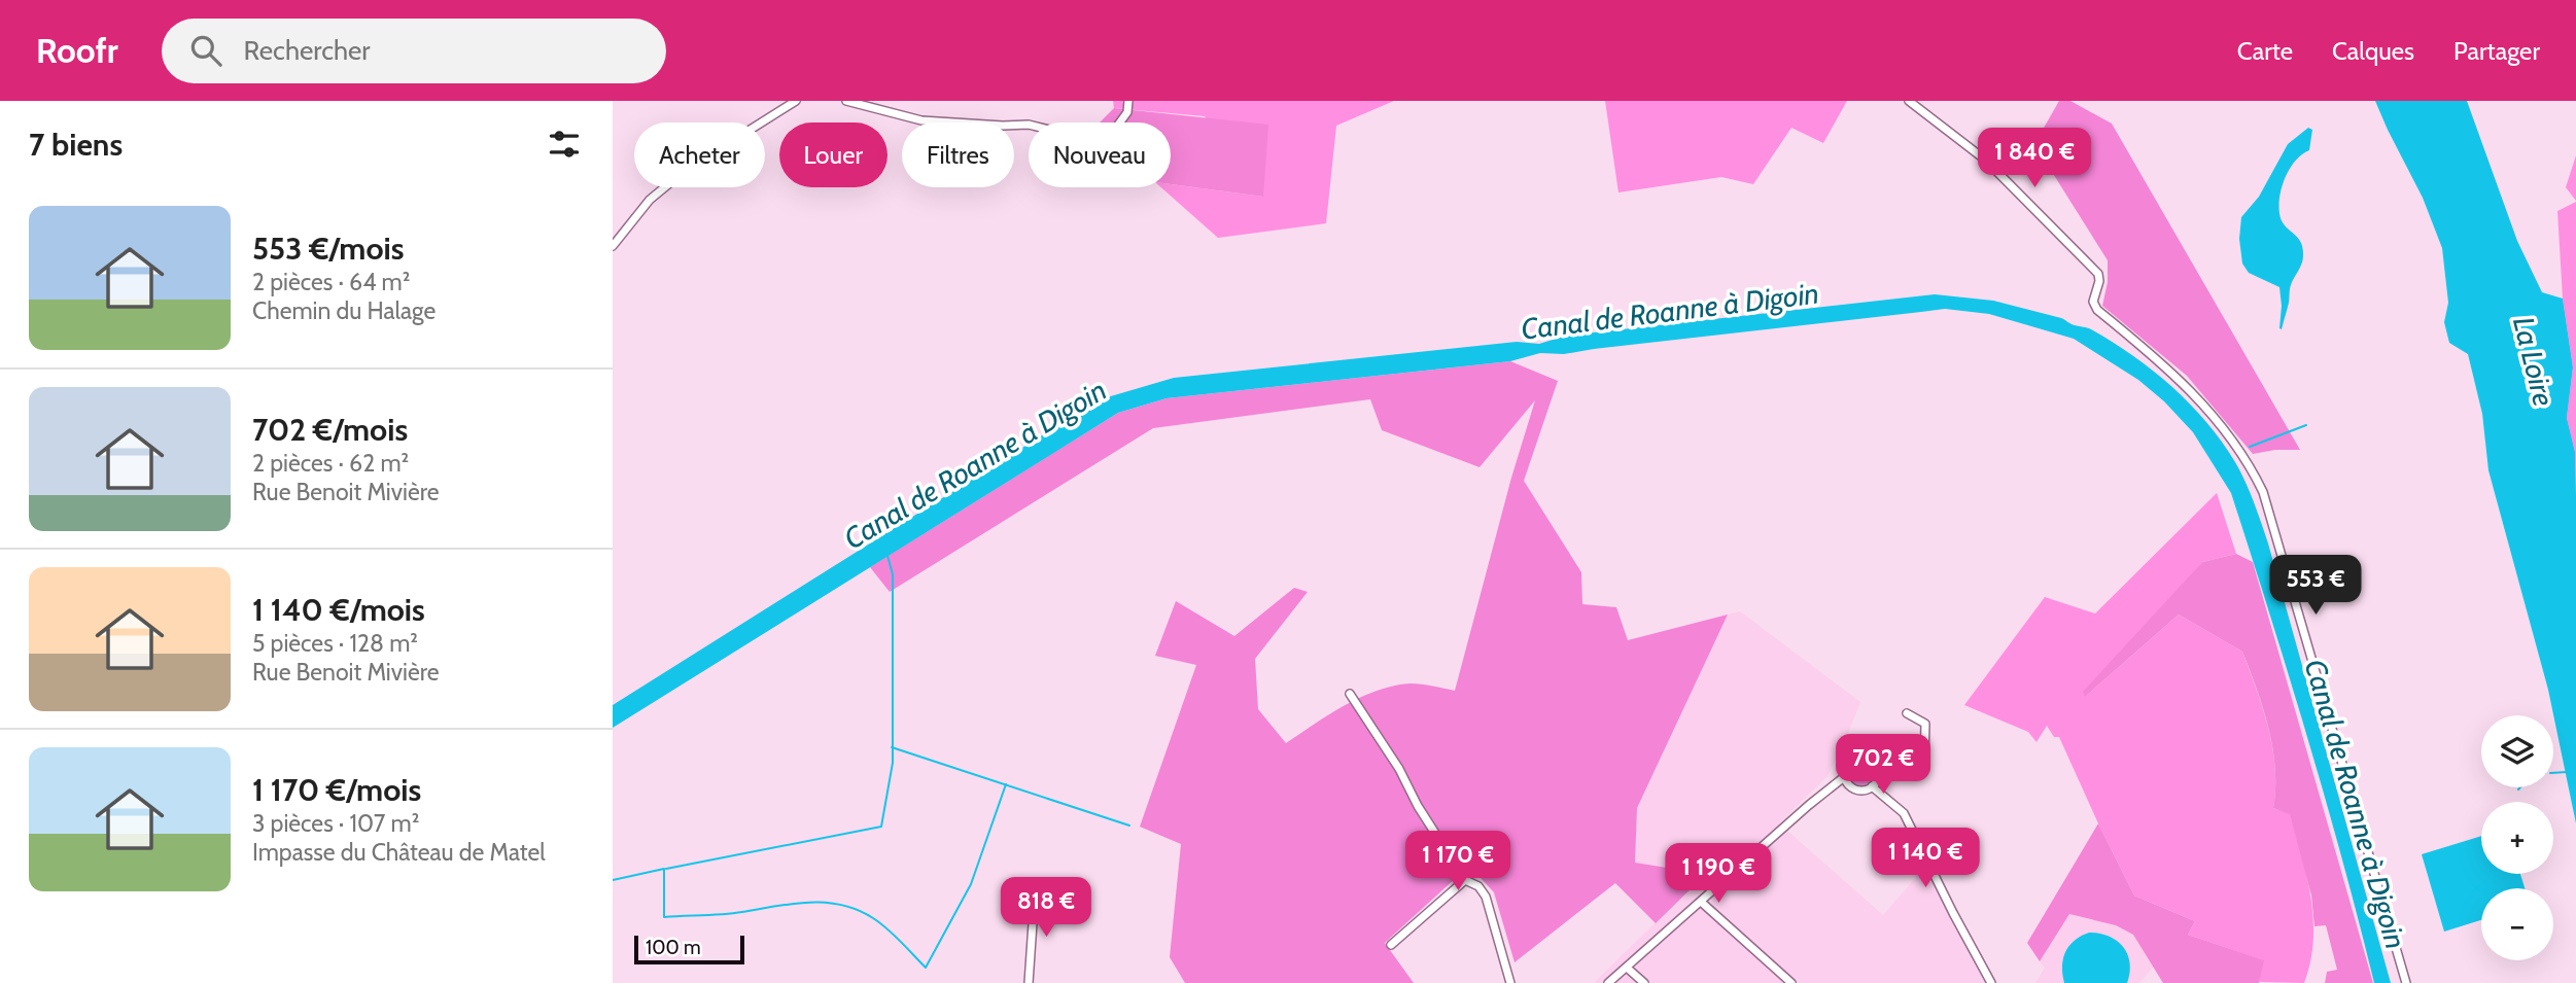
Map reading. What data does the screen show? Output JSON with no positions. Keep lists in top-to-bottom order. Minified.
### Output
{"water":["Canal de Roanne à Digoin","La Loire"],"scale_bar":"100 m","page":{"header":"Roofr","search":"Rechercher","nav":["Carte","Calques","Partager"],"heading":"7 biens","chip":["Acheter","Louer","Filtres","Nouveau"],"price":["1 840 €","553 €","702 €","1 140 €","1 170 €","1 190 €","818 €"],"list":[{"name":"553 €/mois","note":"2 pièces · 64 m² · Chemin du Halage"},{"name":"702 €/mois","note":"2 pièces · 62 m² · Rue Benoit Mivière"},{"name":"1 140 €/mois","note":"5 pièces · 128 m² · Rue Benoit Mivière"},{"name":"1 170 €/mois","note":"3 pièces · 107 m² · Impasse du Château de Matel"}],"map_buttons":["+","−"],"scale":"100 m"}}
